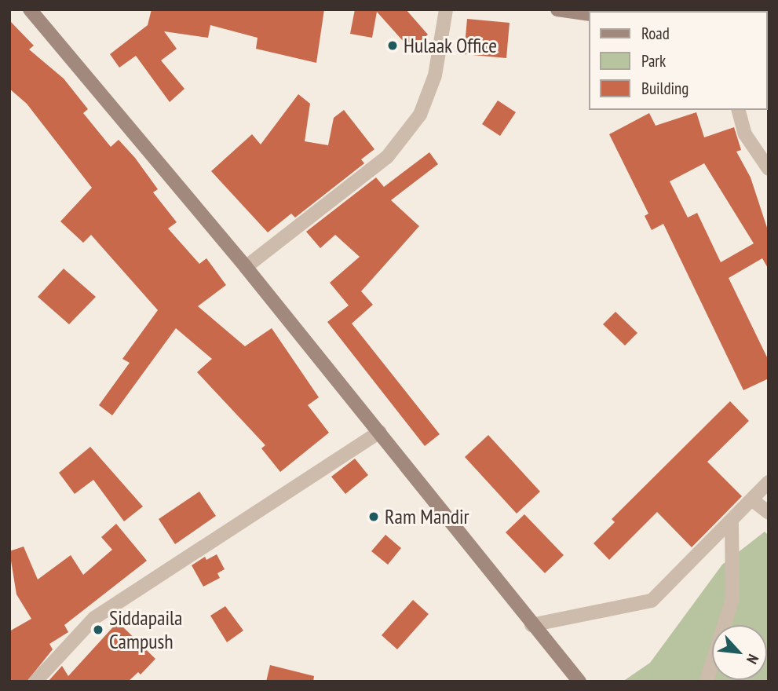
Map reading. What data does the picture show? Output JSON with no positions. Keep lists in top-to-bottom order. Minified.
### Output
{"places":["Hulaak Office","Ram Mandir","Siddapaila Campush"],"legend":["Road","Park","Building"],"north":"bottom right"}
